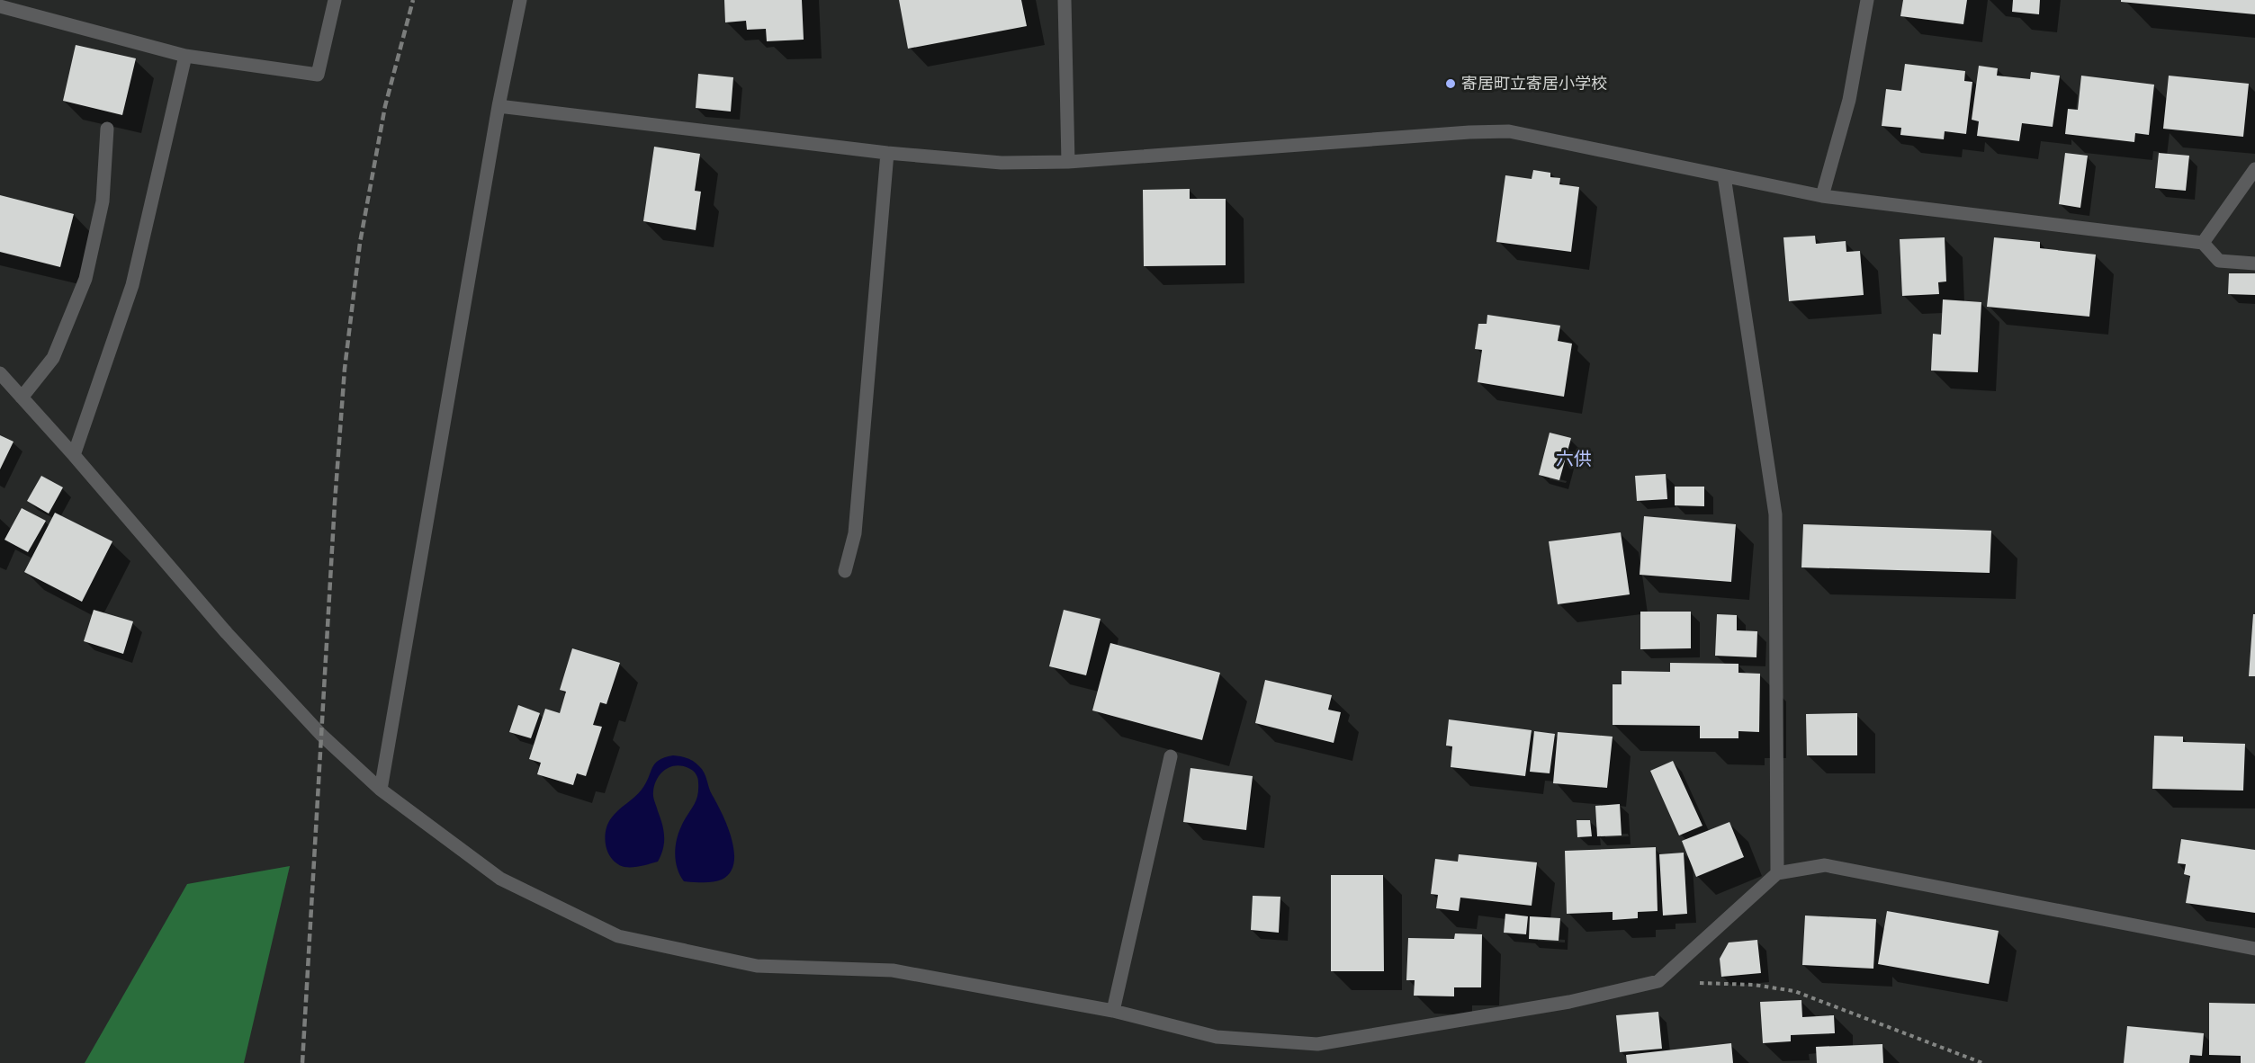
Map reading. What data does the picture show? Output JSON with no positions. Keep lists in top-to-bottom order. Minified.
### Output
{"districts":["六供"],"places":["寄居町立寄居小学校"]}
